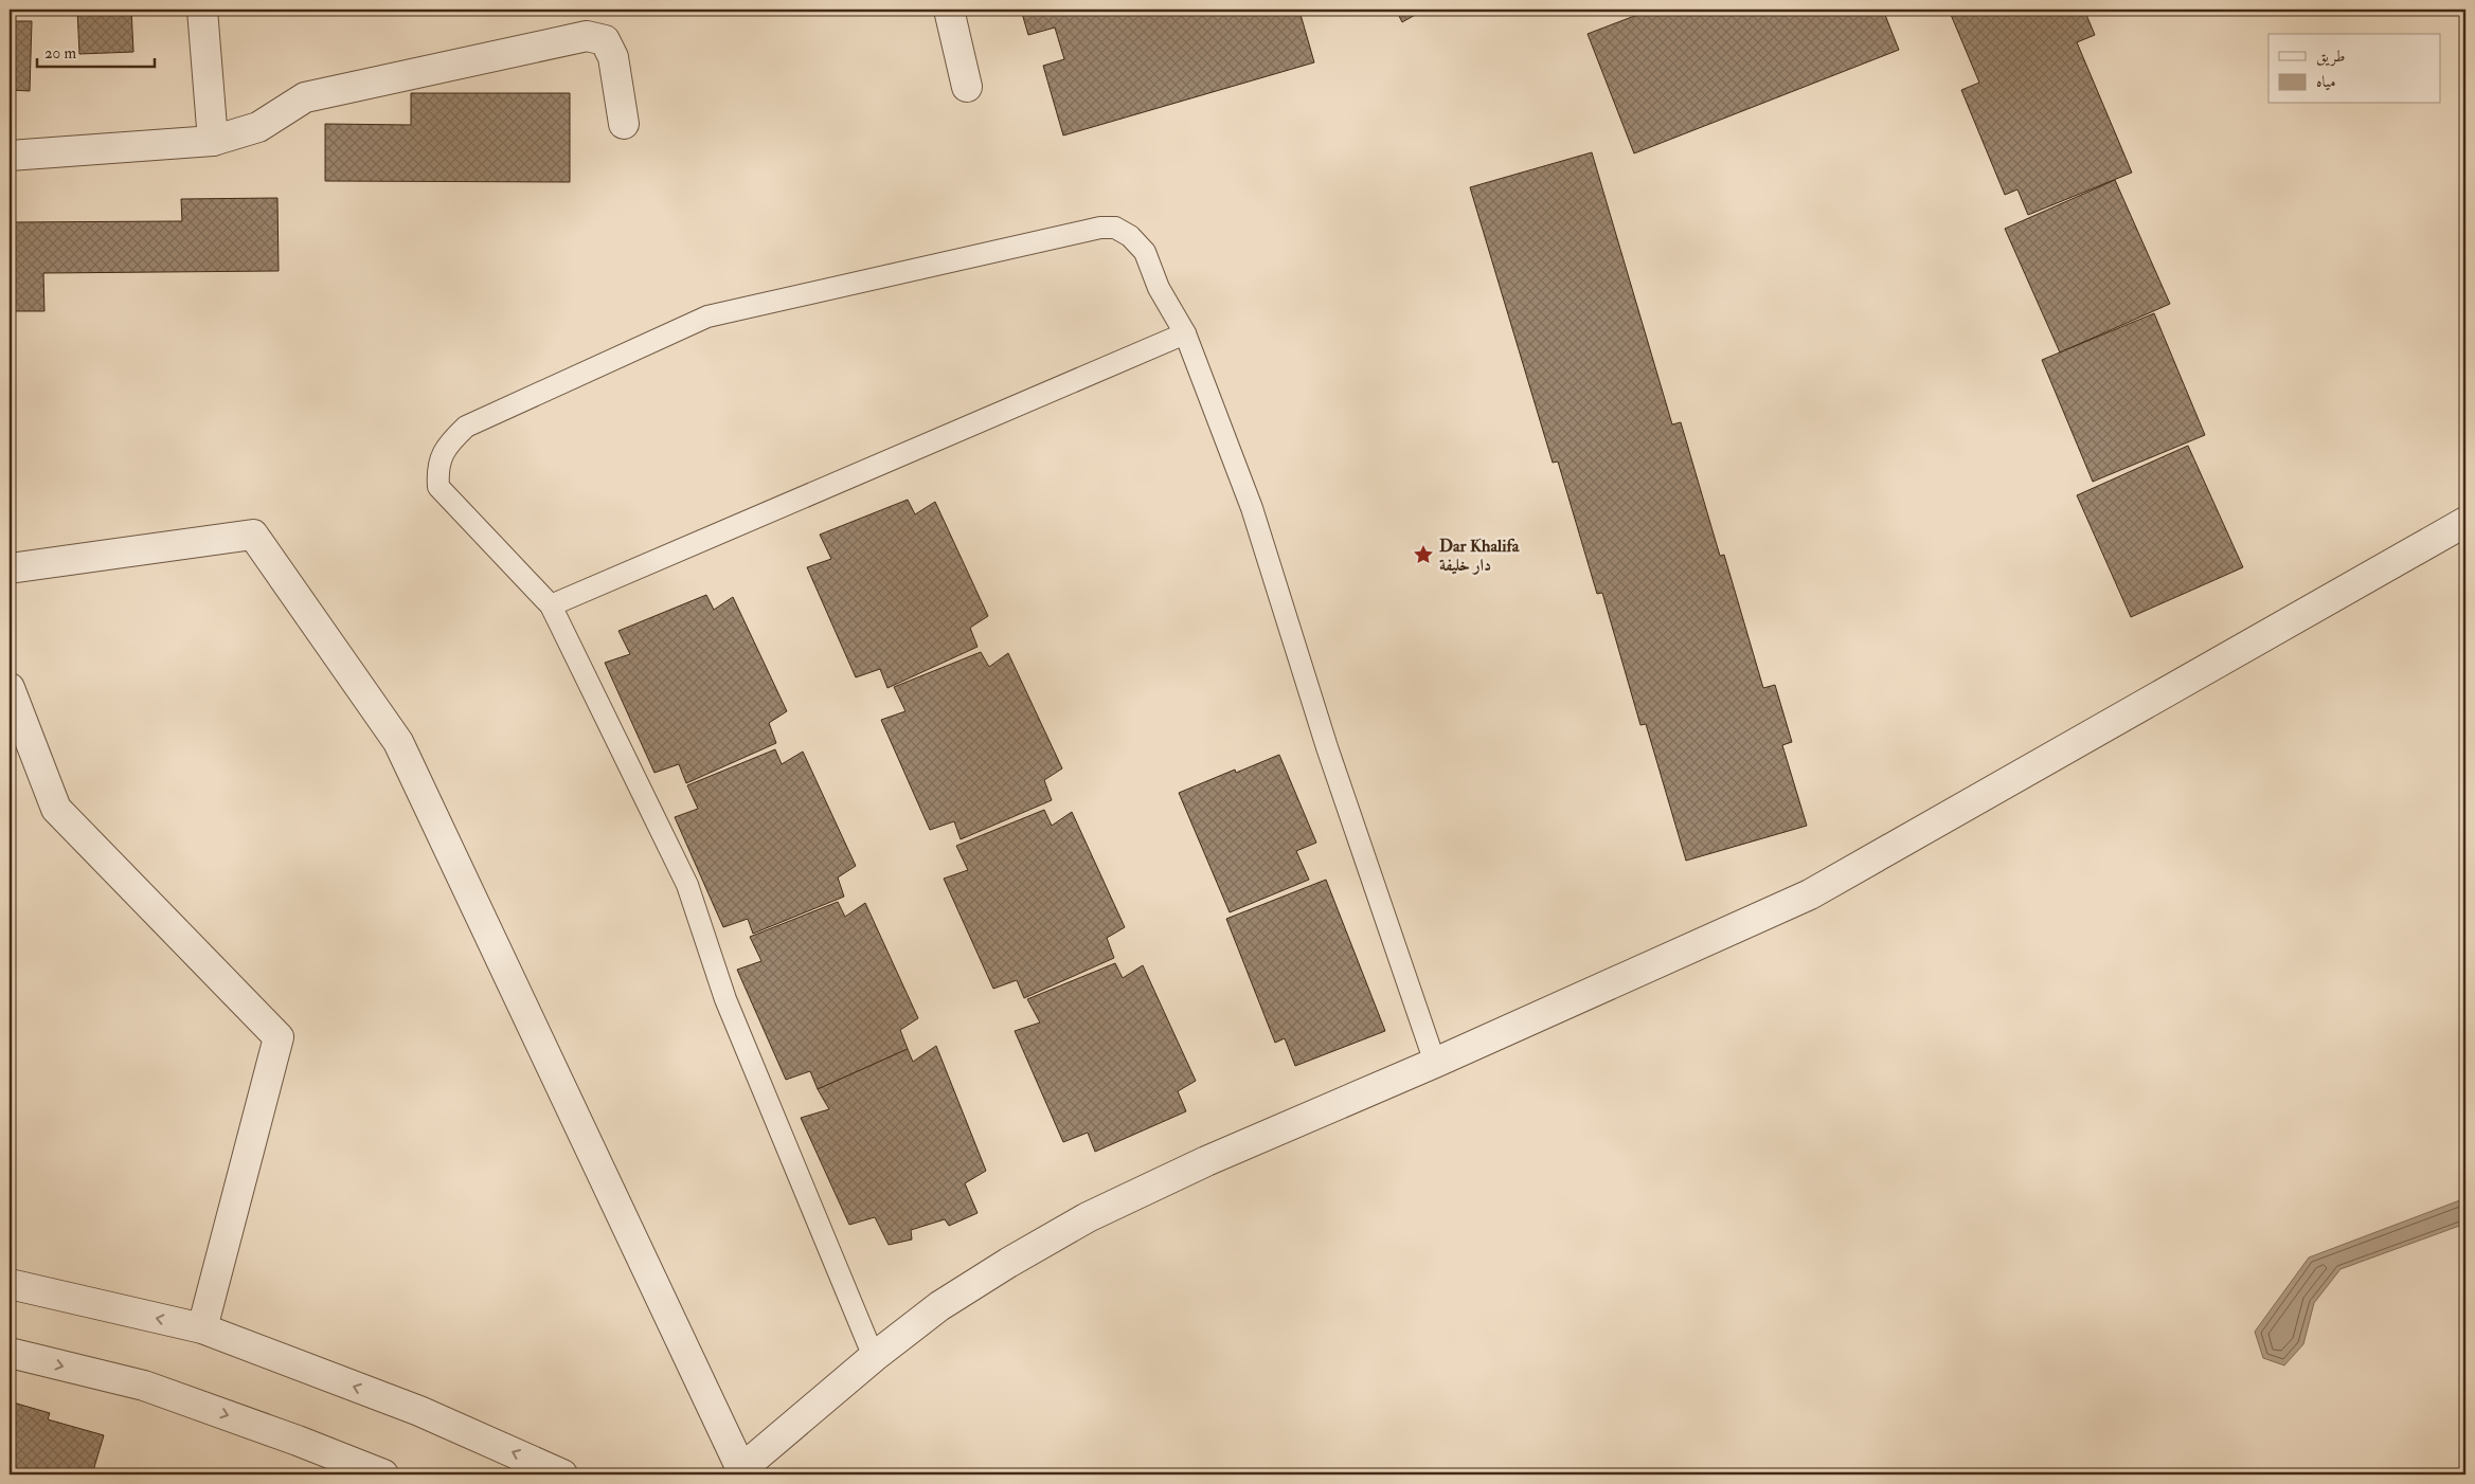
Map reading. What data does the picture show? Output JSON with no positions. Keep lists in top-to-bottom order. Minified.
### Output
{"places":{"place":["Dar Khalifa دار خليفة"]},"legend":["طريق","مياه"],"scale_bar":"20 m"}
